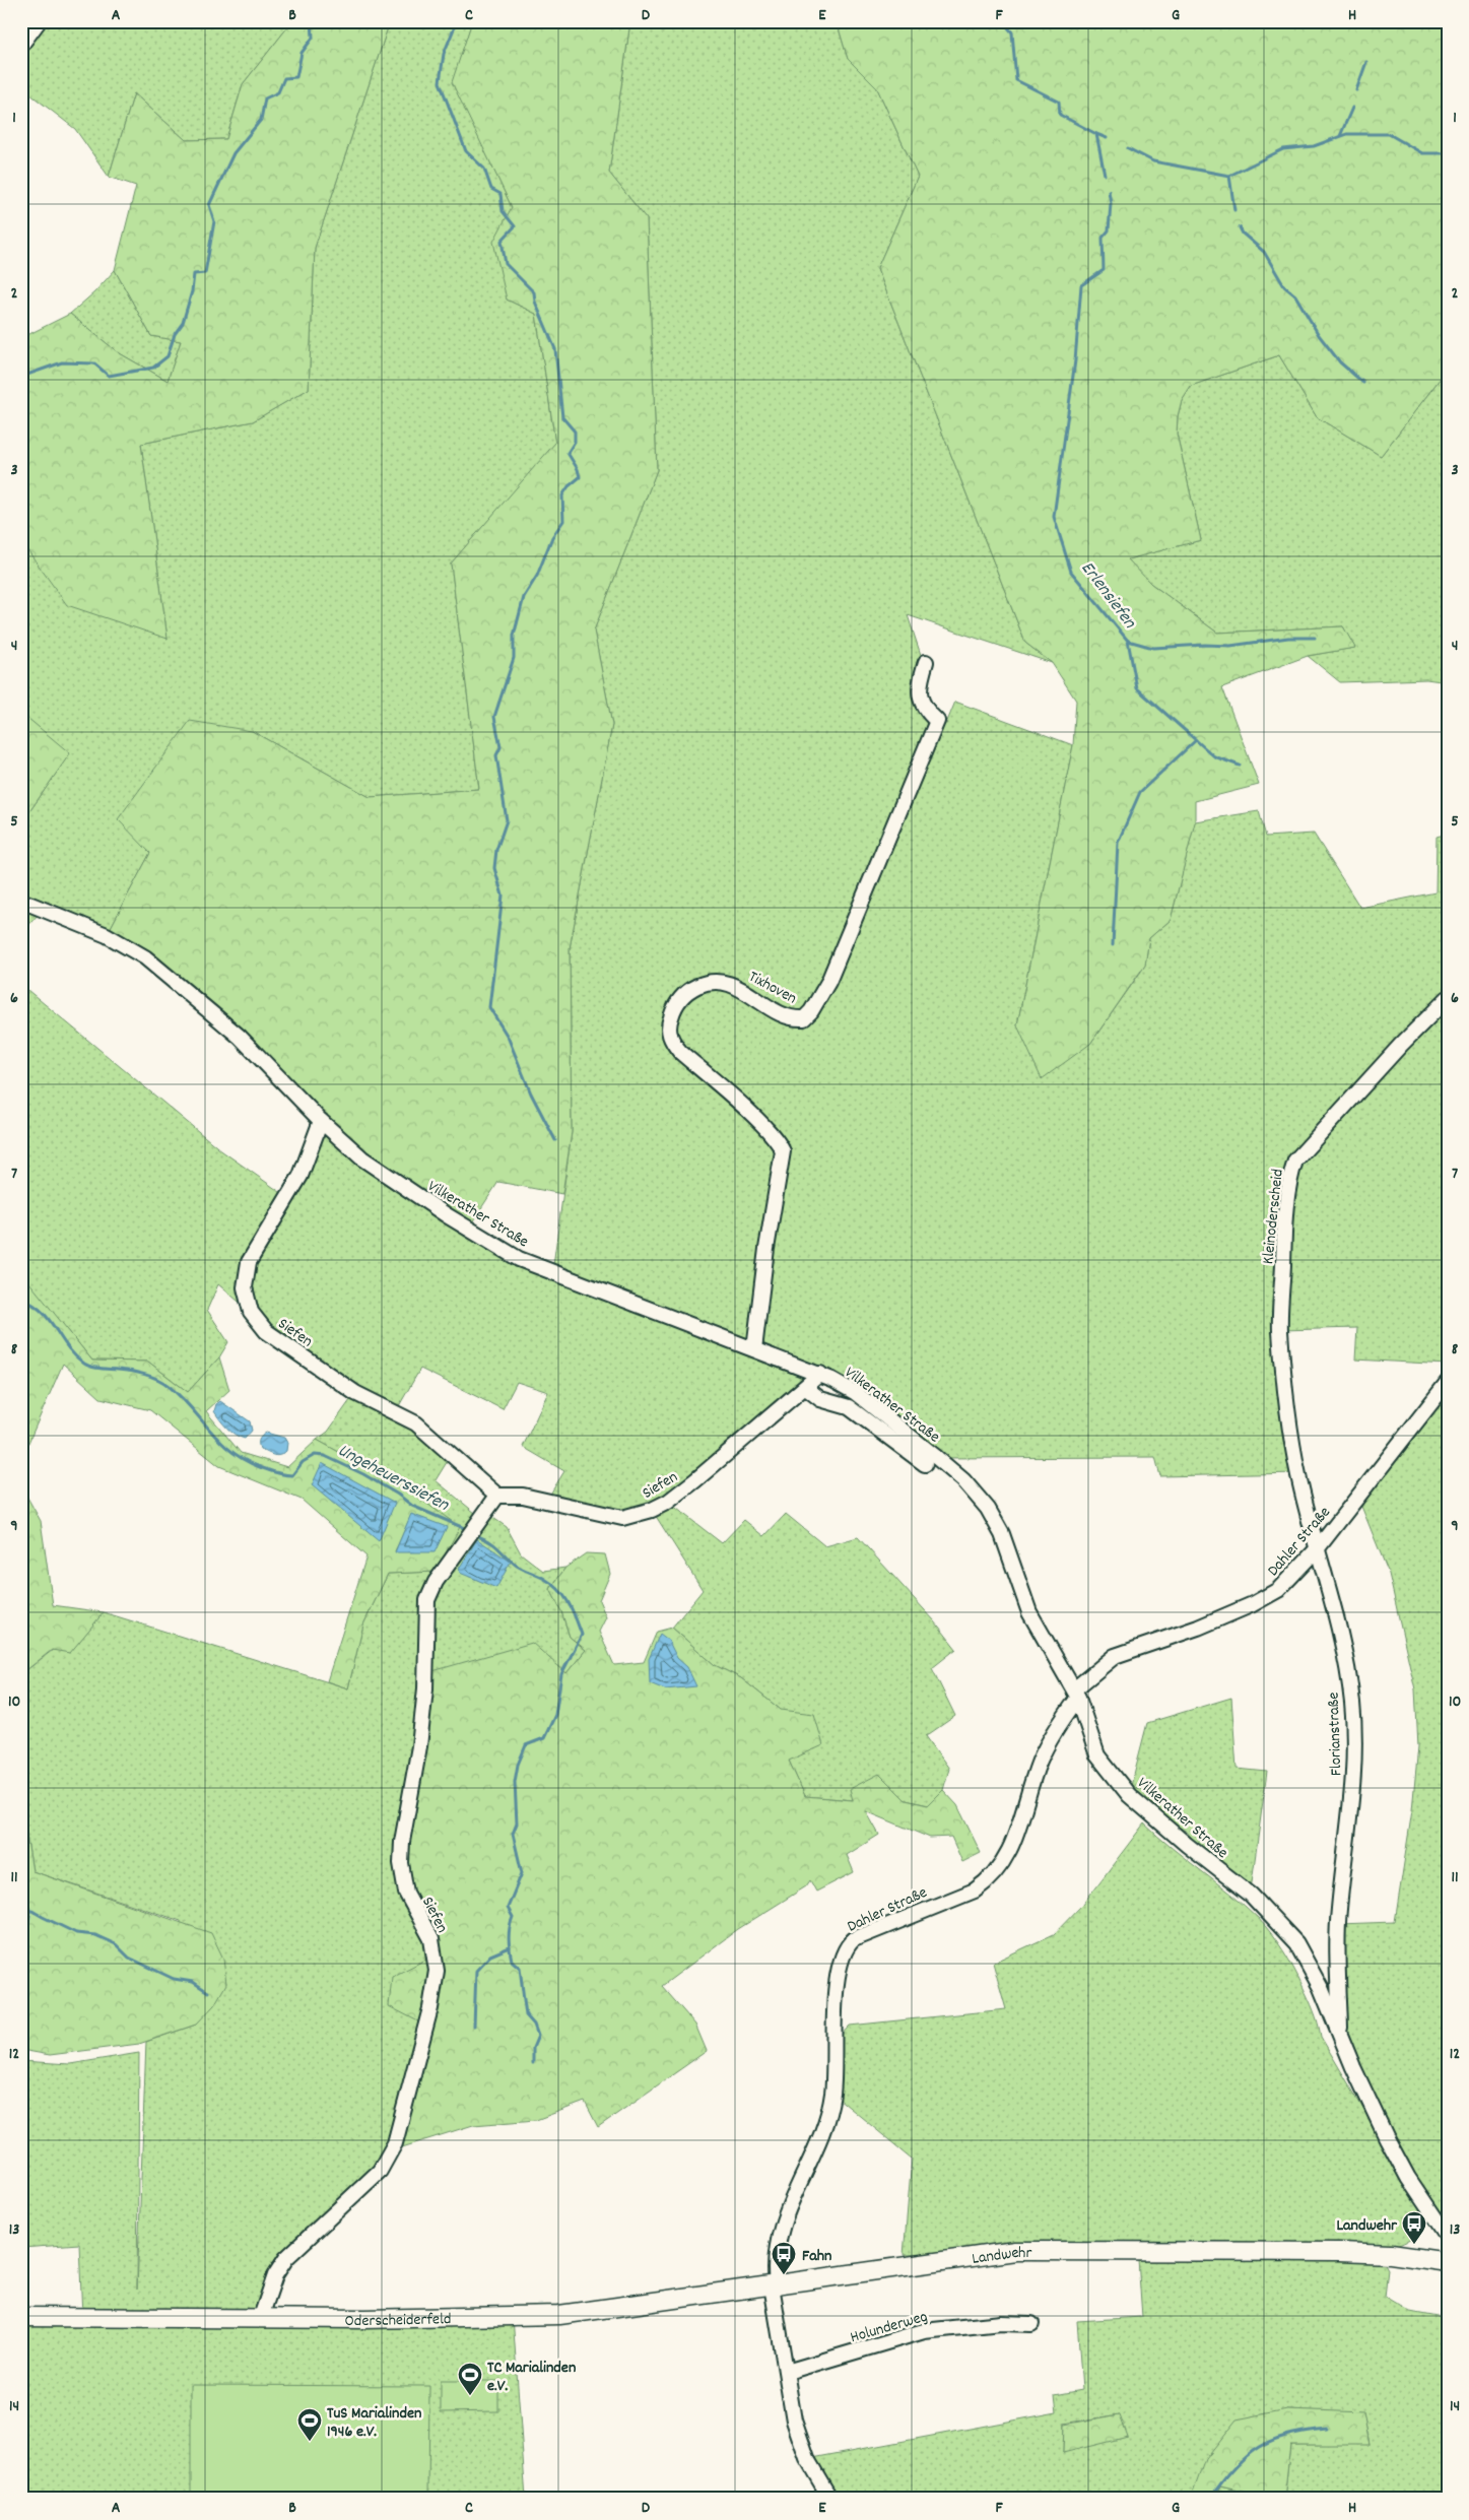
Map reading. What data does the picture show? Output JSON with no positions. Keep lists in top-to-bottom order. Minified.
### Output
{"streets":{"main road":["Landwehr","Oderscheiderfeld"],"street":["Tixhoven","Vilkerather Straße","Kleinoderscheid","Siefen","Dahler Straße","Florianstraße","Holunderweg"]},"crossings":[["Tixhoven","Vilkerather Straße"],["Vilkerather Straße","Siefen"],["Vilkerather Straße","Dahler Straße"],["Vilkerather Straße","Florianstraße"],["Kleinoderscheid","Florianstraße"],["Siefen","Oderscheiderfeld"],["Dahler Straße","Florianstraße"],["Dahler Straße","Landwehr"],["Dahler Straße","Oderscheiderfeld"],["Landwehr","Oderscheiderfeld"]],"water":["Erlensiefen","Ungeheuerssiefen"],"places":{"bus stop":["Landwehr","Fahn"],"sports":["TC Marialinden e.V.","TuS Marialinden 1946 e.V."]},"grid":{"columns":["A","B","C","D","E","F","G","H"],"rows":["1","2","3","4","5","6","7","8","9","10","11","12","13","14"]}}
